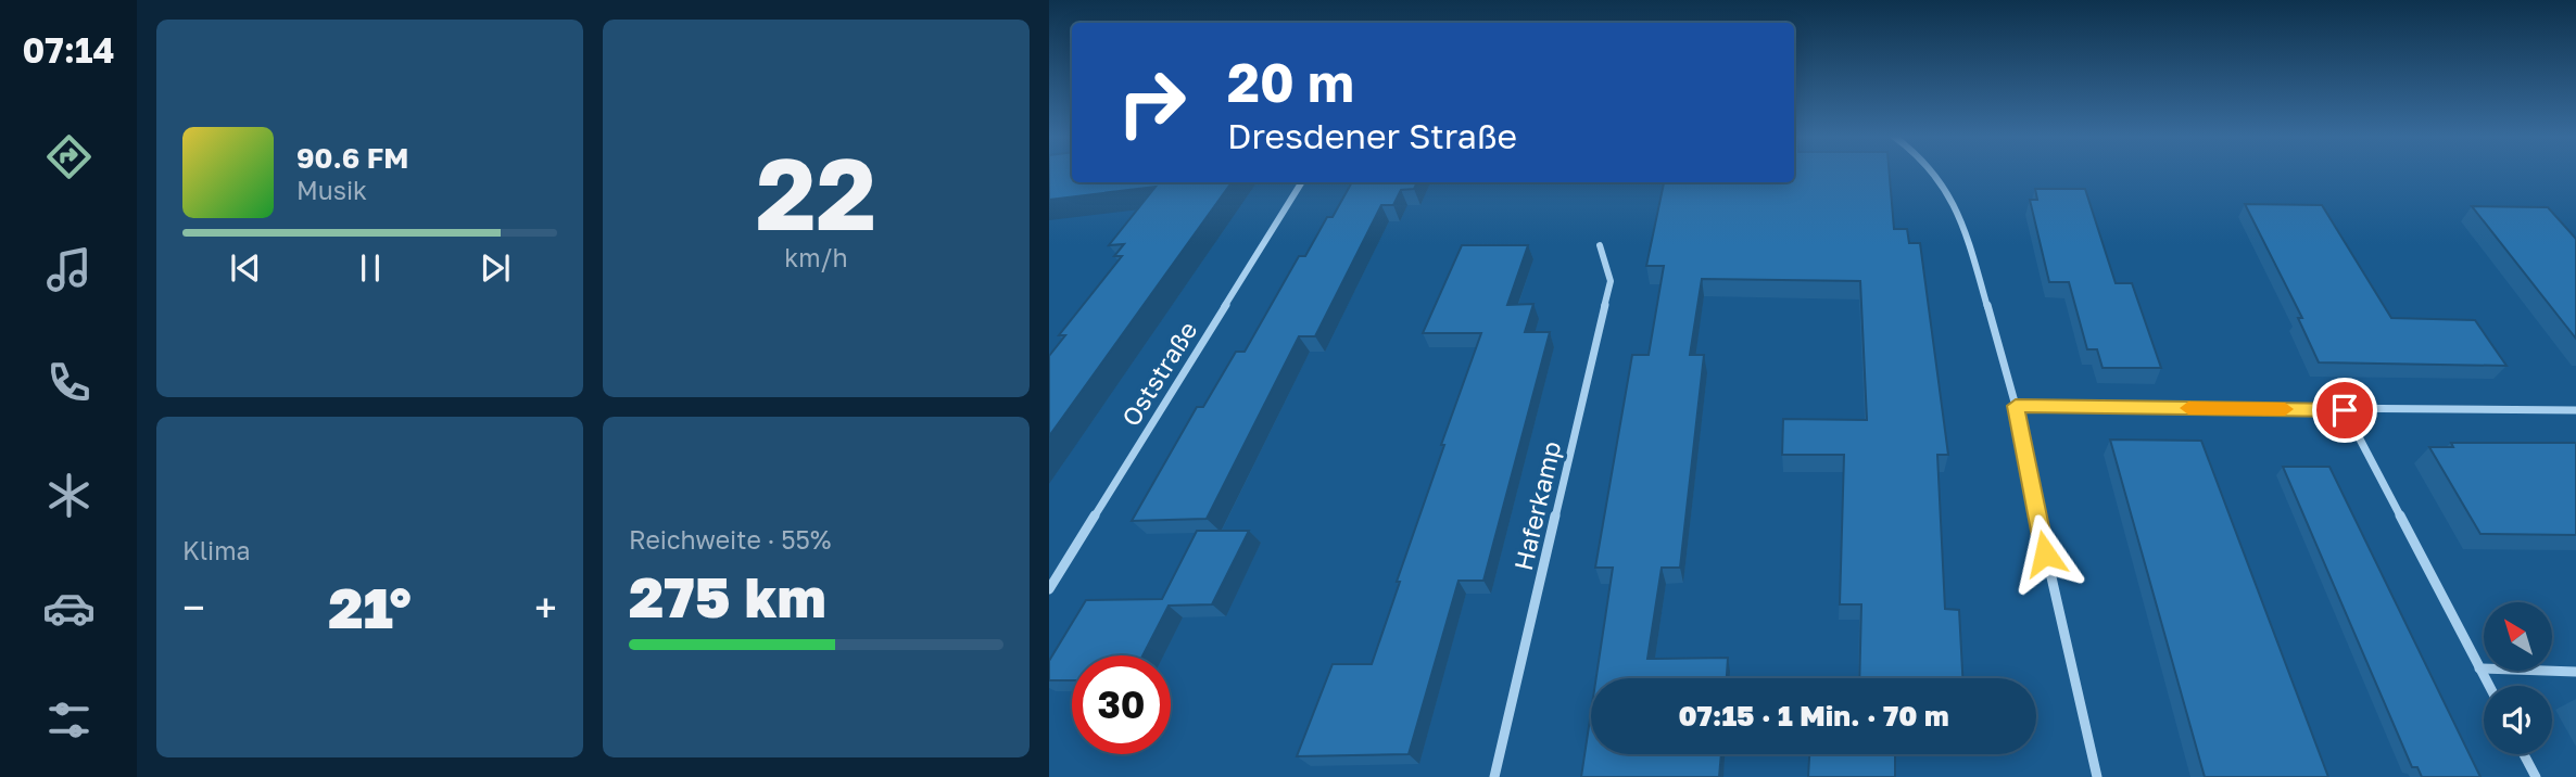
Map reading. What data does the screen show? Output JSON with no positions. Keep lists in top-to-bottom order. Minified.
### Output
{"streets":{"street":["Oststraße","Haferkamp"]},"north":"top left","page":{"tabs":"07:14","tile":[["22","km/h"],"Klima",["Reichweite · 55%","275 km"]],"turn":["20 m","Dresdener Straße"],"song":["90.6 FM","Musik"],"heat":["−","21°","+"],"limit":"30","trip":"07:15 · 1 Min. · 70 m"}}
